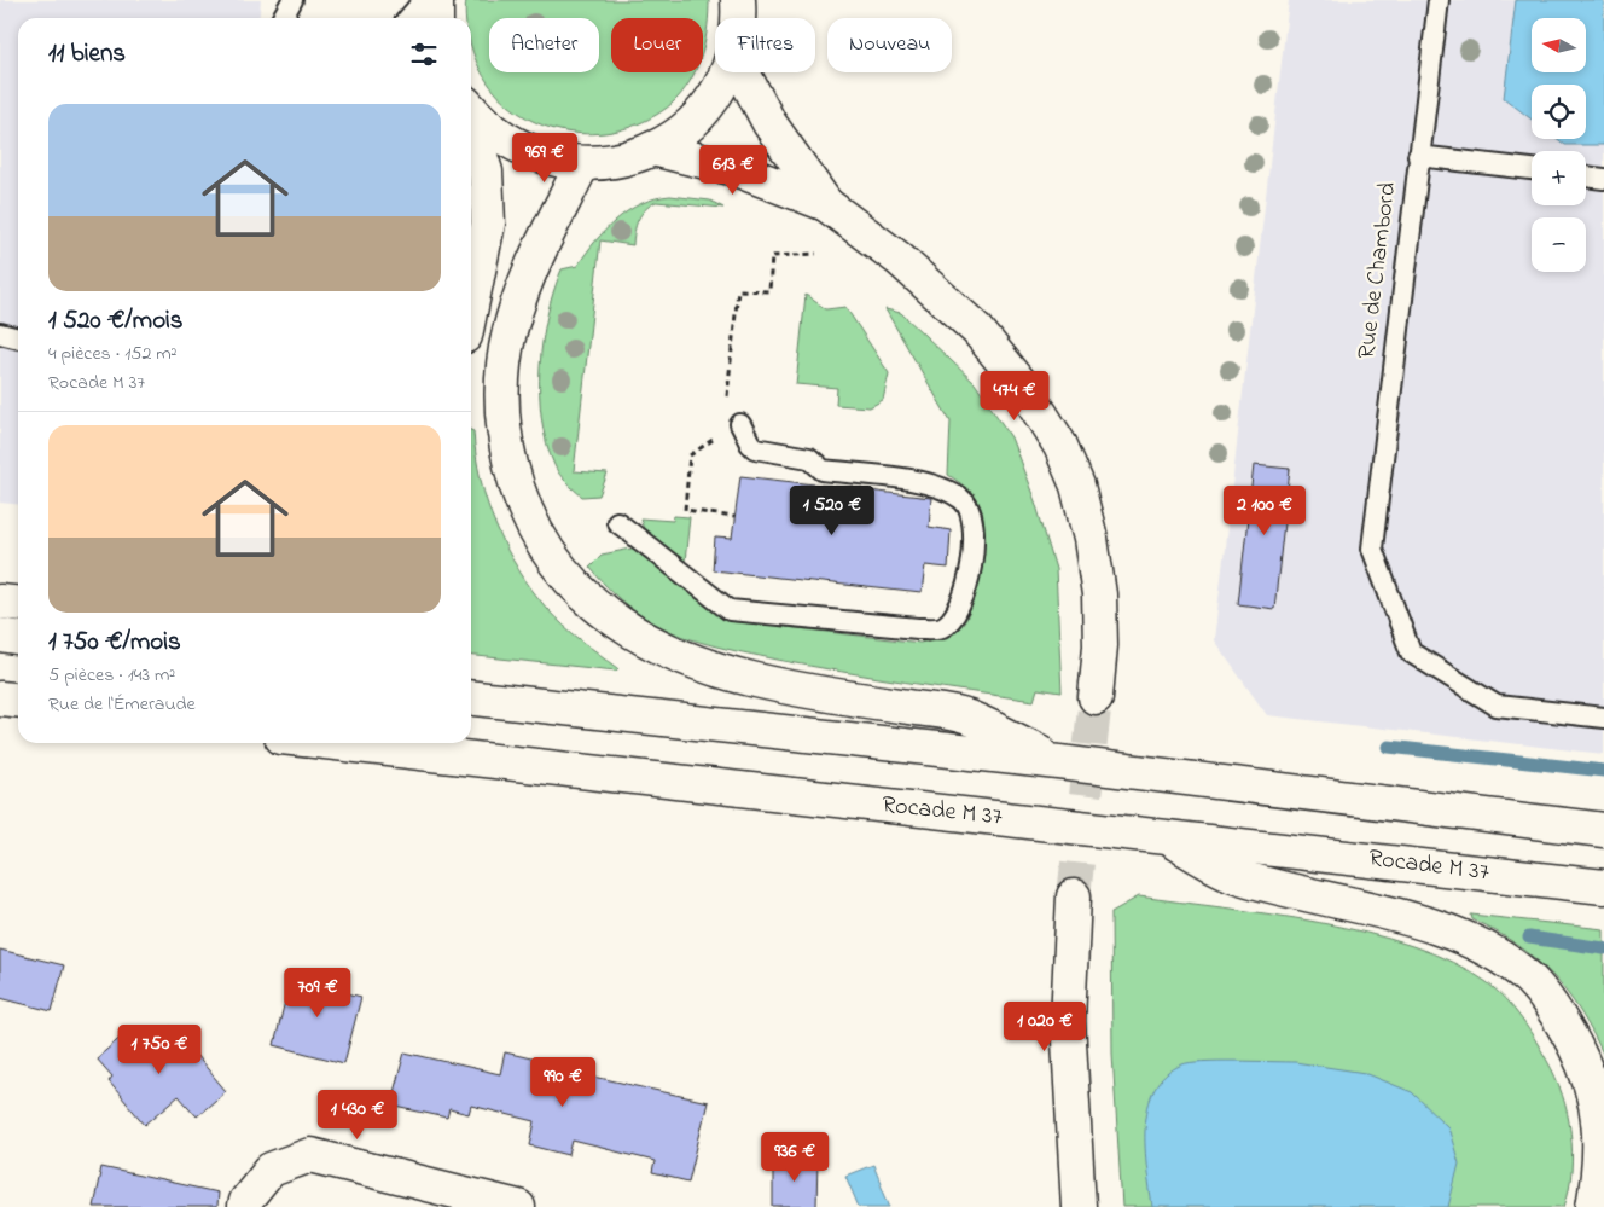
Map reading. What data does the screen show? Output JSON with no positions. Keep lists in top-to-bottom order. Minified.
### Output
{"streets":{"main road":["Rocade M 37"],"lane":["Rue de Chambord"]},"north":"left","page":{"map_buttons":["+","−"],"chip":["Acheter","Louer","Filtres","Nouveau"],"heading":"11 biens","list":[{"name":"1 520 €/mois","note":"4 pièces · 152 m² · Rocade M 37"},{"name":"1 750 €/mois","note":"5 pièces · 143 m² · Rue de l'Émeraude"}],"price":["969 €","613 €","474 €","1 520 €","2 100 €","709 €","1 020 €","1 750 €","990 €","1 430 €","936 €"]}}
